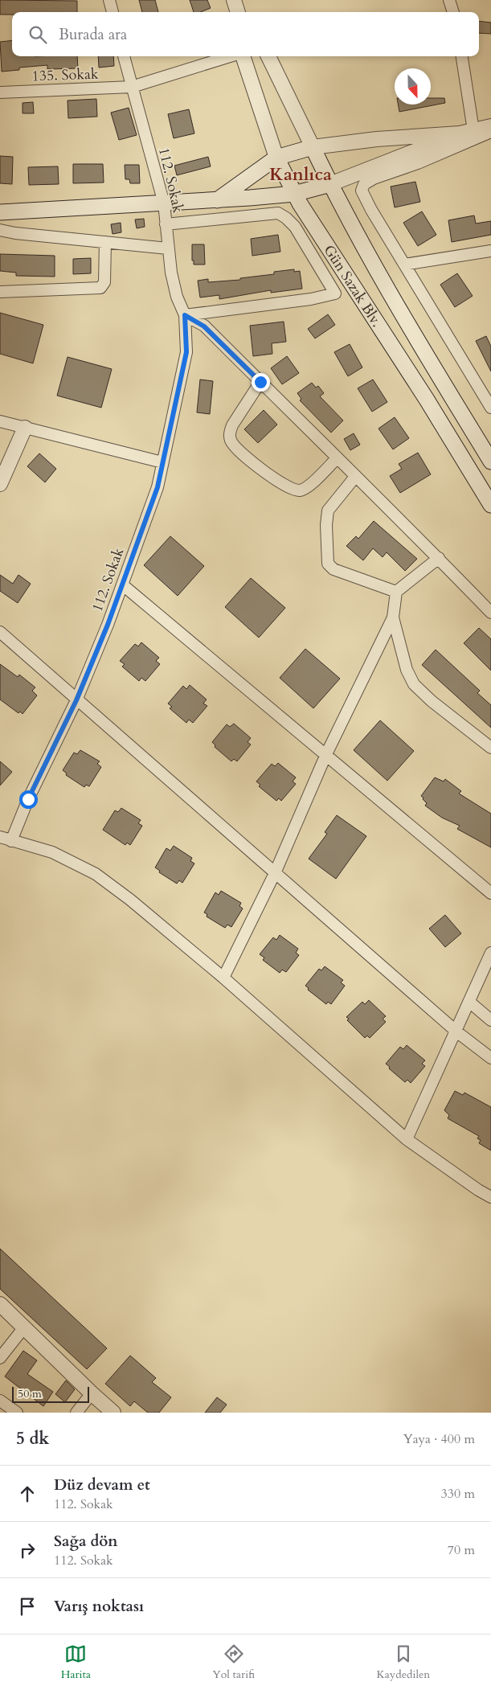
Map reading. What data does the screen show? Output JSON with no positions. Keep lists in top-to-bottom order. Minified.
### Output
{"streets":{"main road":["Gün Sazak Blv."],"street":["135. Sokak","112. Sokak"]},"crossings":[["135. Sokak","112. Sokak"]],"districts":["Kanlıca"],"scale_bar":"50 m","north":"bottom","page":{"search":"Burada ara","scale":"50 m","heading":["5 dk","Yaya · 400 m"],"list":[["Düz devam et","112. Sokak","330 m"],["Sağa dön","112. Sokak","70 m"],"Varış noktası"],"nav":["Harita","Yol tarifi","Kaydedilen"]}}
